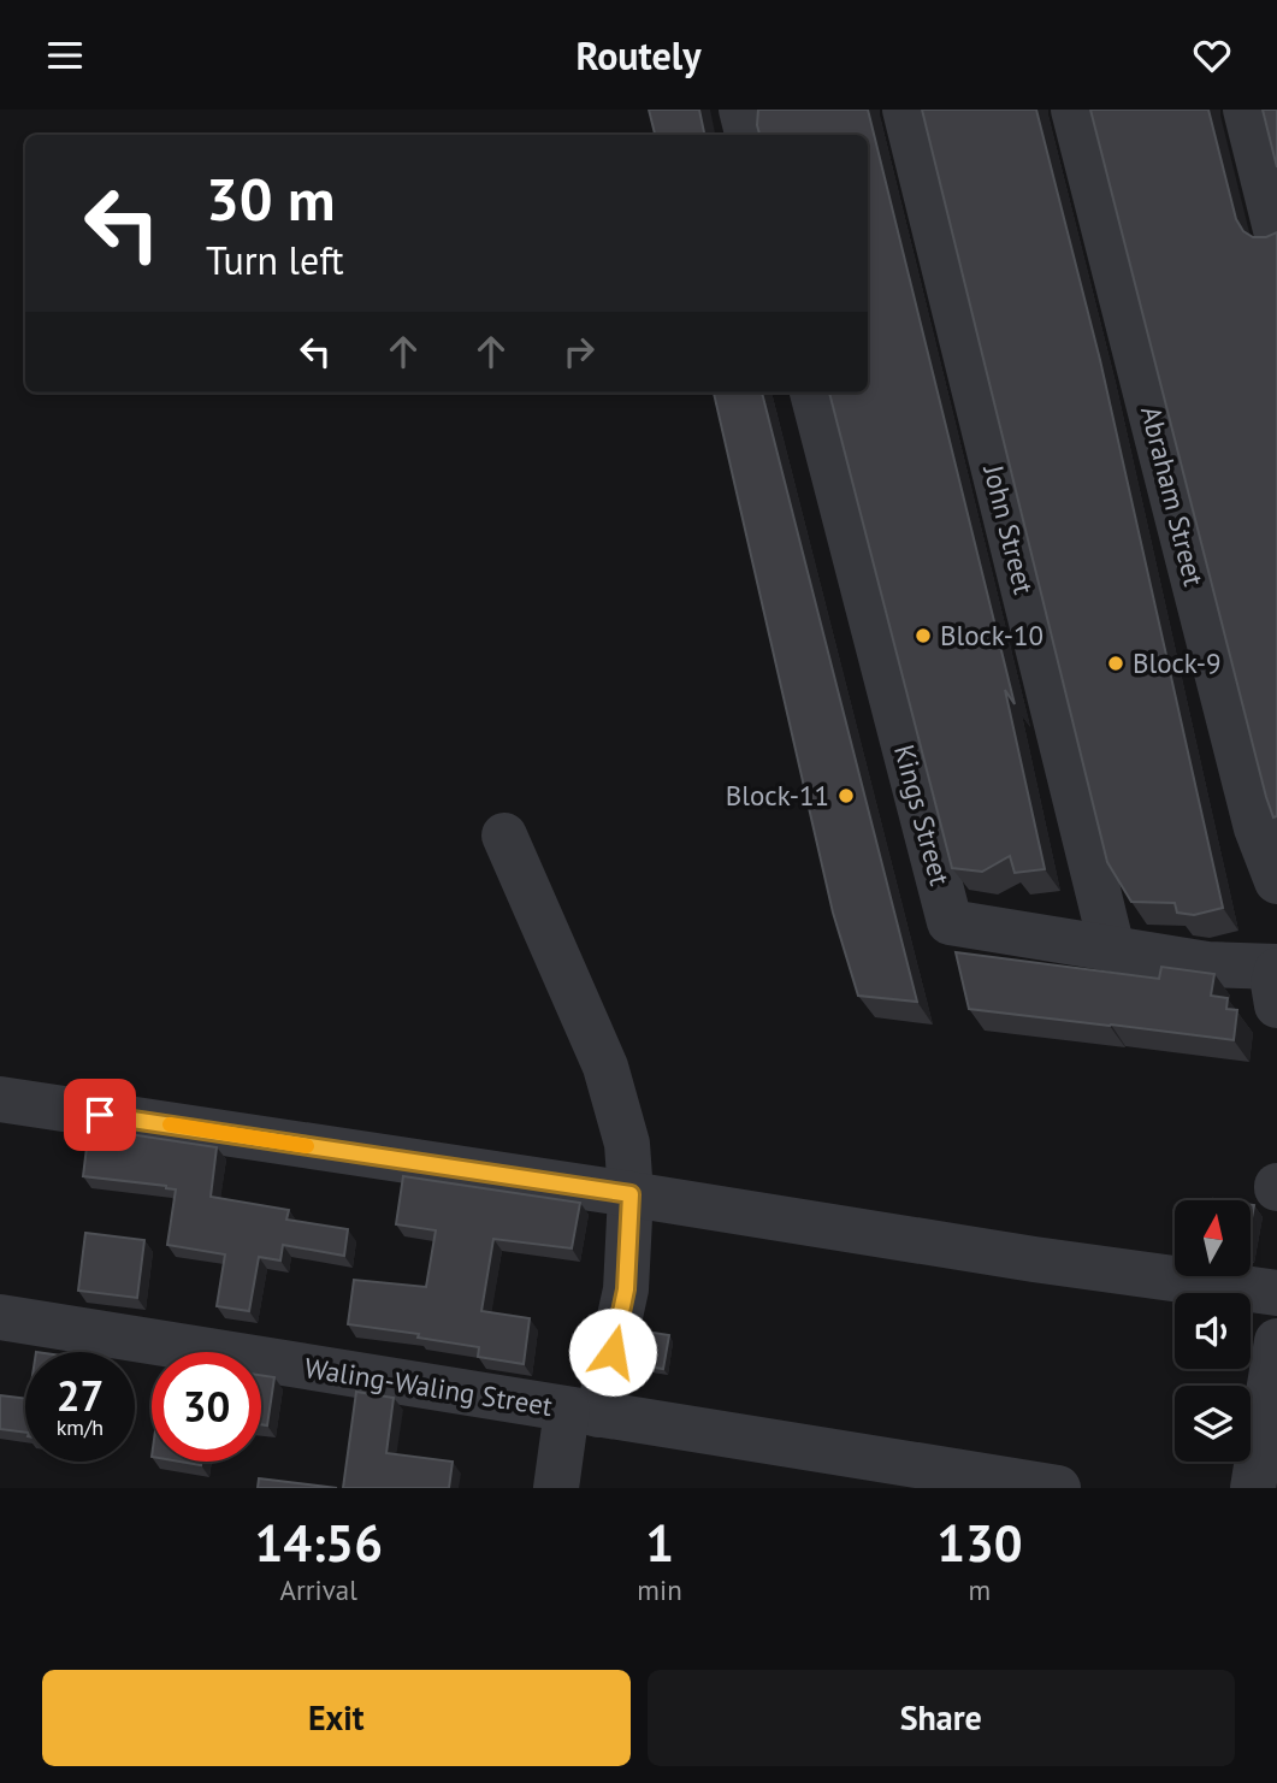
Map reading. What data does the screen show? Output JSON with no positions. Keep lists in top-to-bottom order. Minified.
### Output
{"streets":{"street":["Abraham Street","John Street","Kings Street","Waling-Waling Street"]},"crossings":[["John Street","Kings Street"]],"places":["Block-10","Block-9","Block-11"],"north":"top","page":{"header":"Routely","turn":["30 m","Turn left"],"speed":"27 km/h","limit":"30","eta":["14:56","Arrival","1","min","130","m"],"buttons":["Exit","Share"]}}
